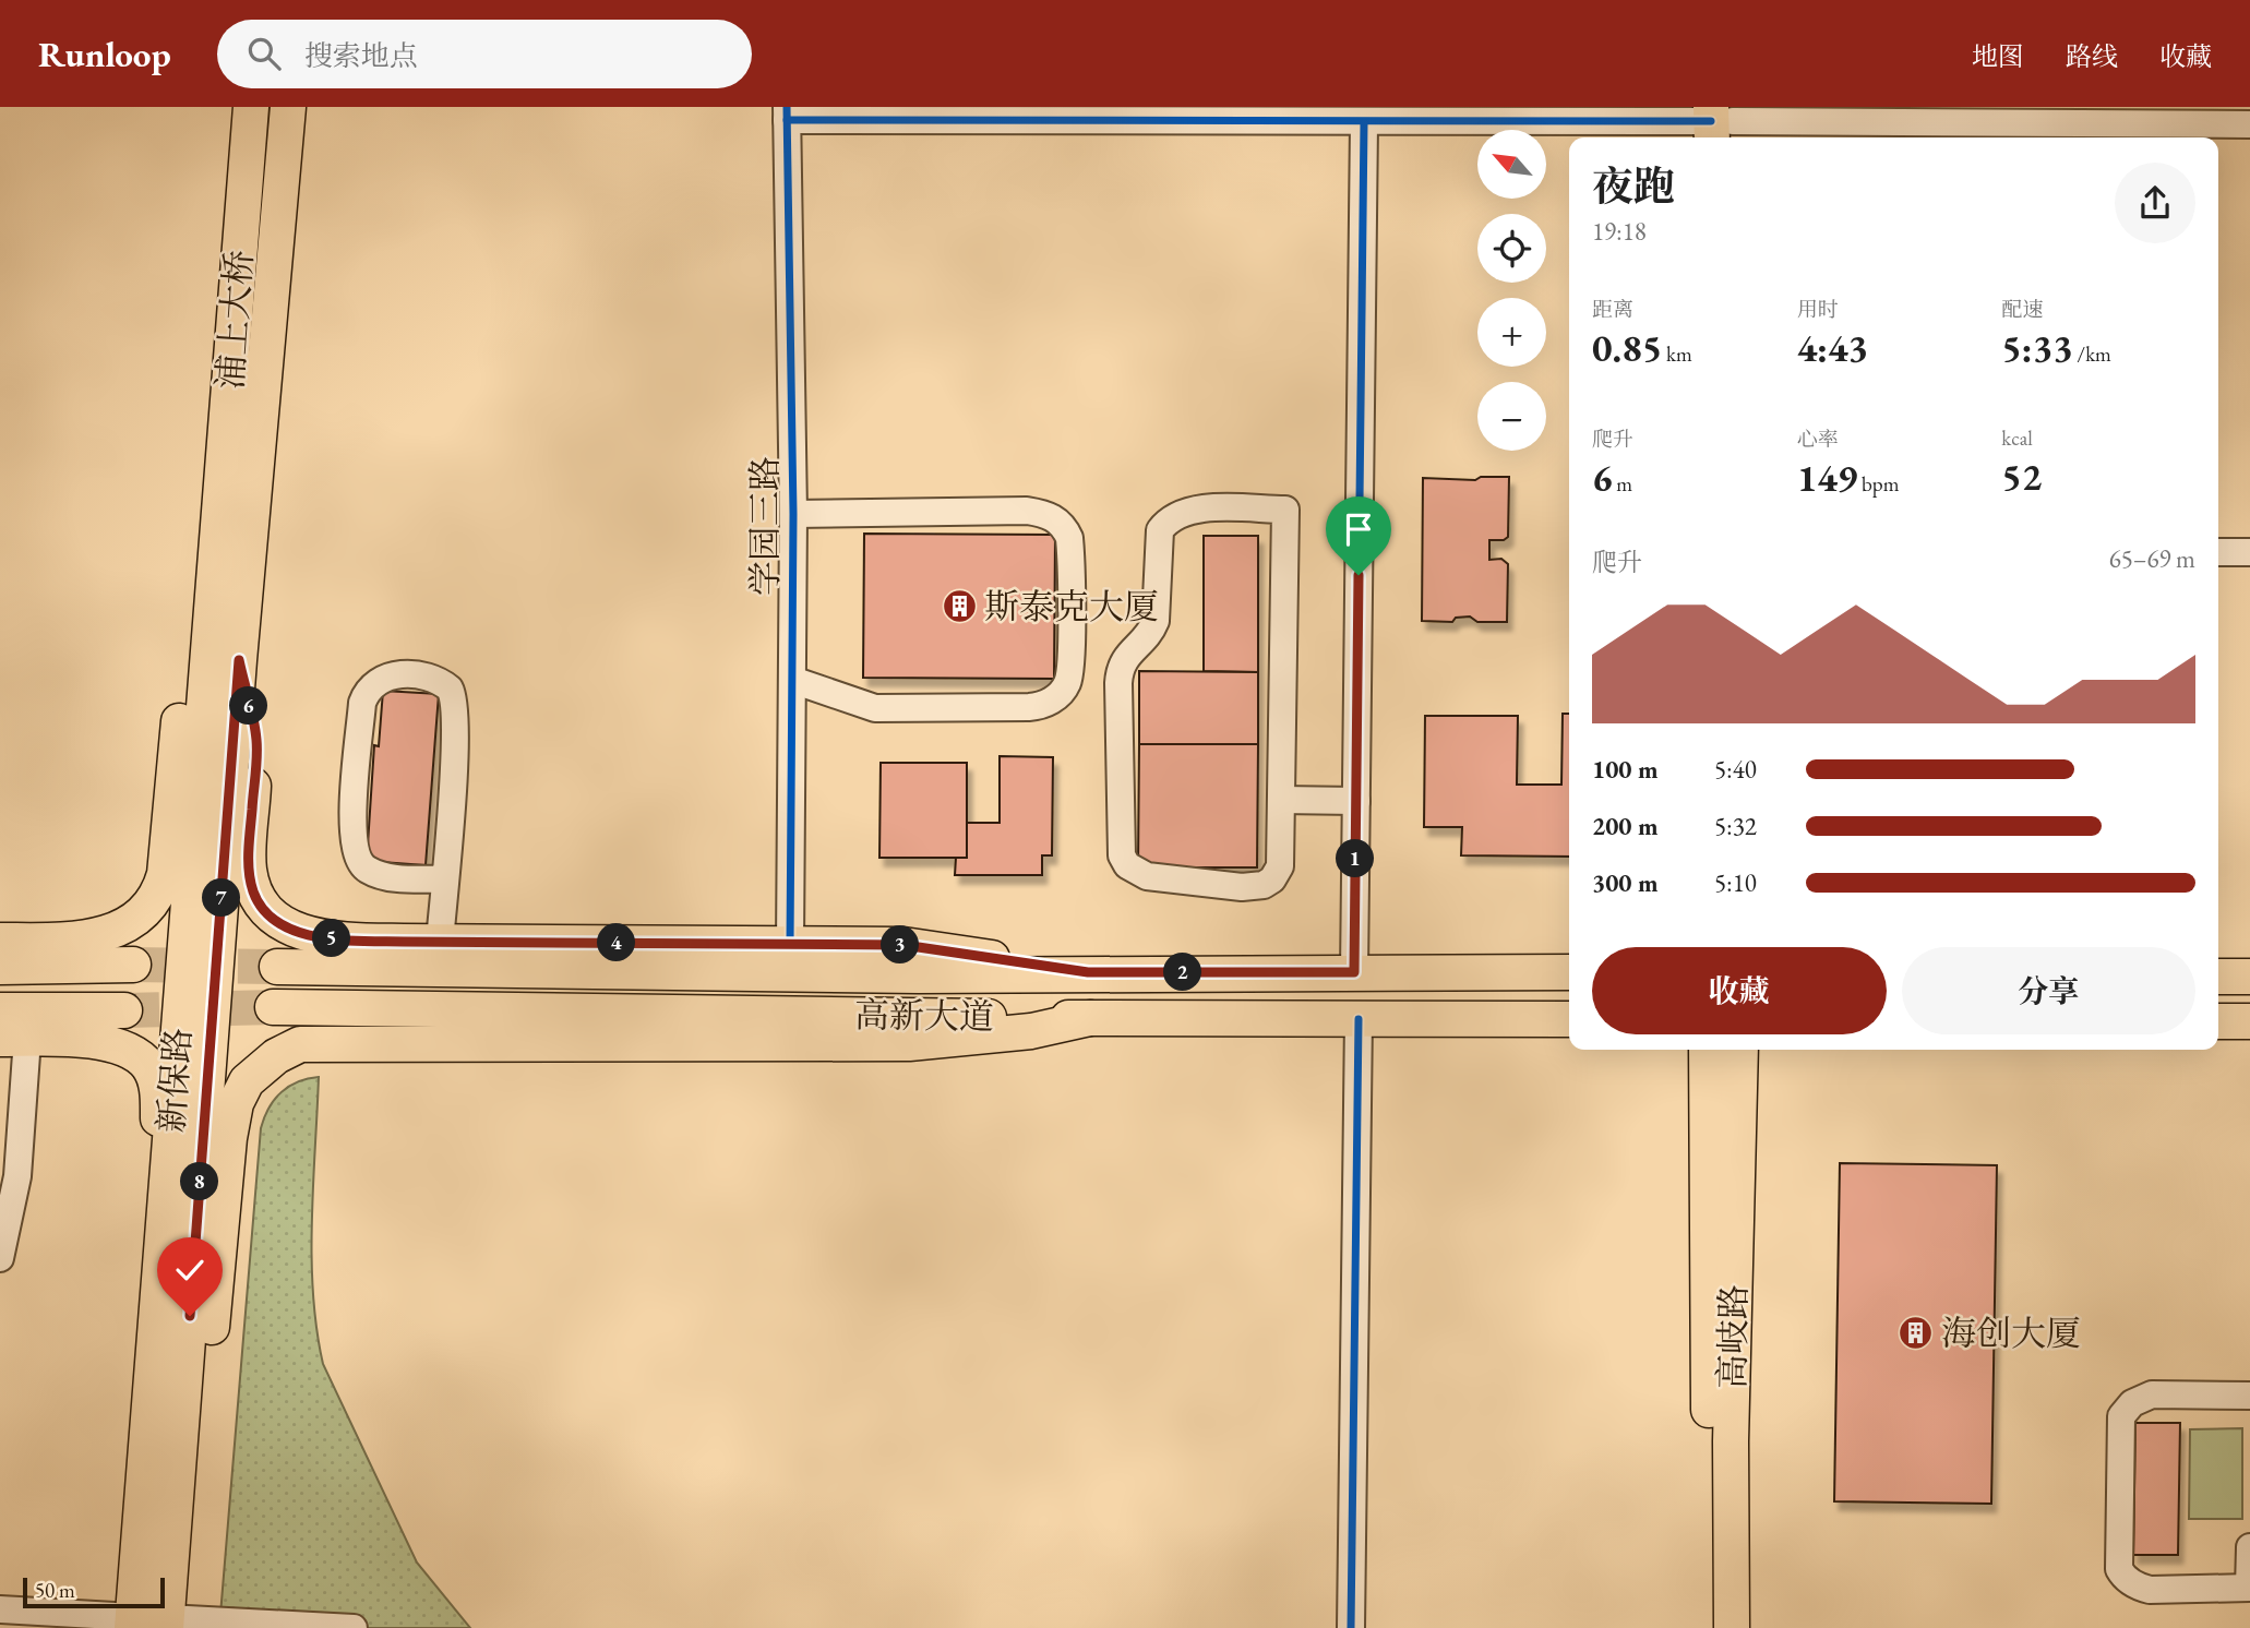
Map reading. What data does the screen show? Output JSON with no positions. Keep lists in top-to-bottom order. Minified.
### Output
{"streets":{"main road":["浦上大桥","高新大道","新保路","高岐路"],"street":["学园三路"]},"crossings":[["浦上大桥","新保路"]],"places":{"building":["斯泰克大厦","海创大厦"]},"scale_bar":"50 m","north":"top left","page":{"header":"Runloop","search":"搜索地点","nav":["地图","路线","收藏"],"map_buttons":["+","−"],"heading":["夜跑","19:18"],"stats":[["距离","0.85 km"],["用时","4:43"],["配速","5:33 /km"],["爬升","6 m"],["心率","149 bpm"],["kcal","52"]],"chart":["爬升","65–69 m"],"pins":["6","1","7","5","4","3","2","8"],"list":[{"name":"100 m","note":"5:40"},{"name":"200 m","note":"5:32"},{"name":"300 m","note":"5:10"}],"buttons":["收藏","分享"],"scale":"50 m"}}
